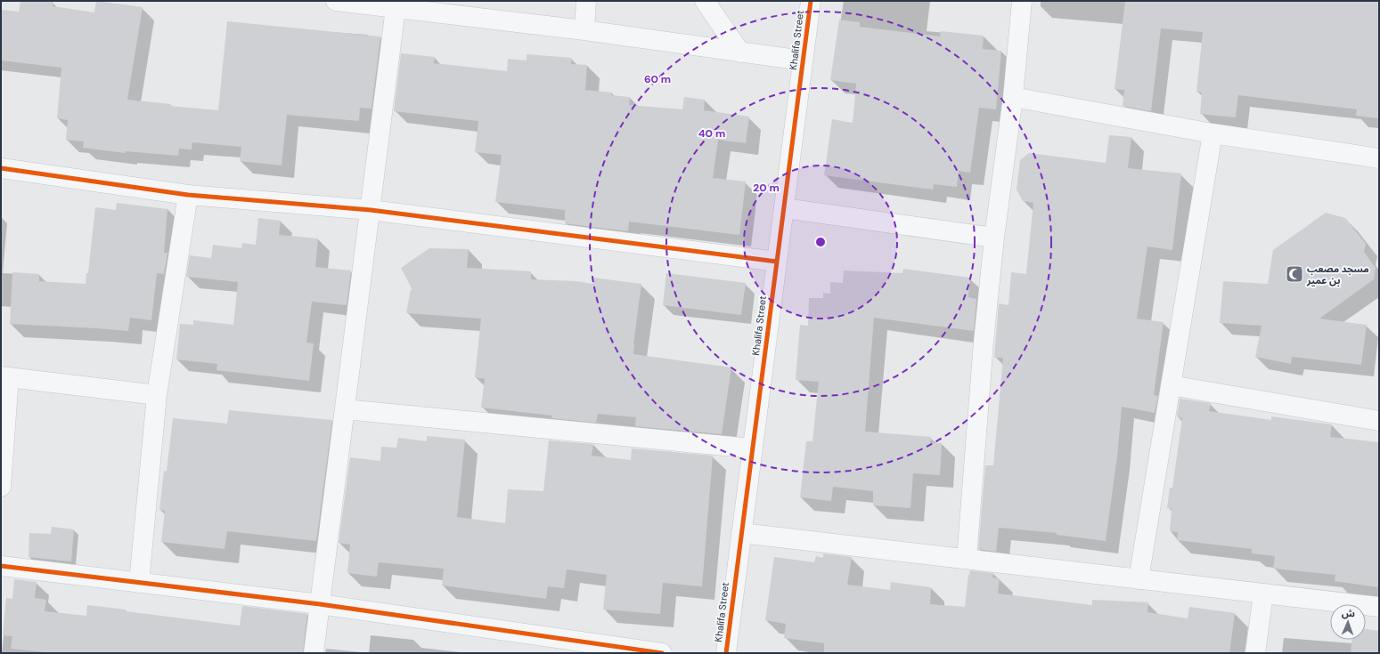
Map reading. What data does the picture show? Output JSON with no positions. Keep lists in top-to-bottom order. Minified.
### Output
{"streets":{"street":["Khalifa Street"]},"places":{"mosque":["مسجد مصعب بن عمير"]},"north":"top","rings":["60 m","40 m","20 m"]}
